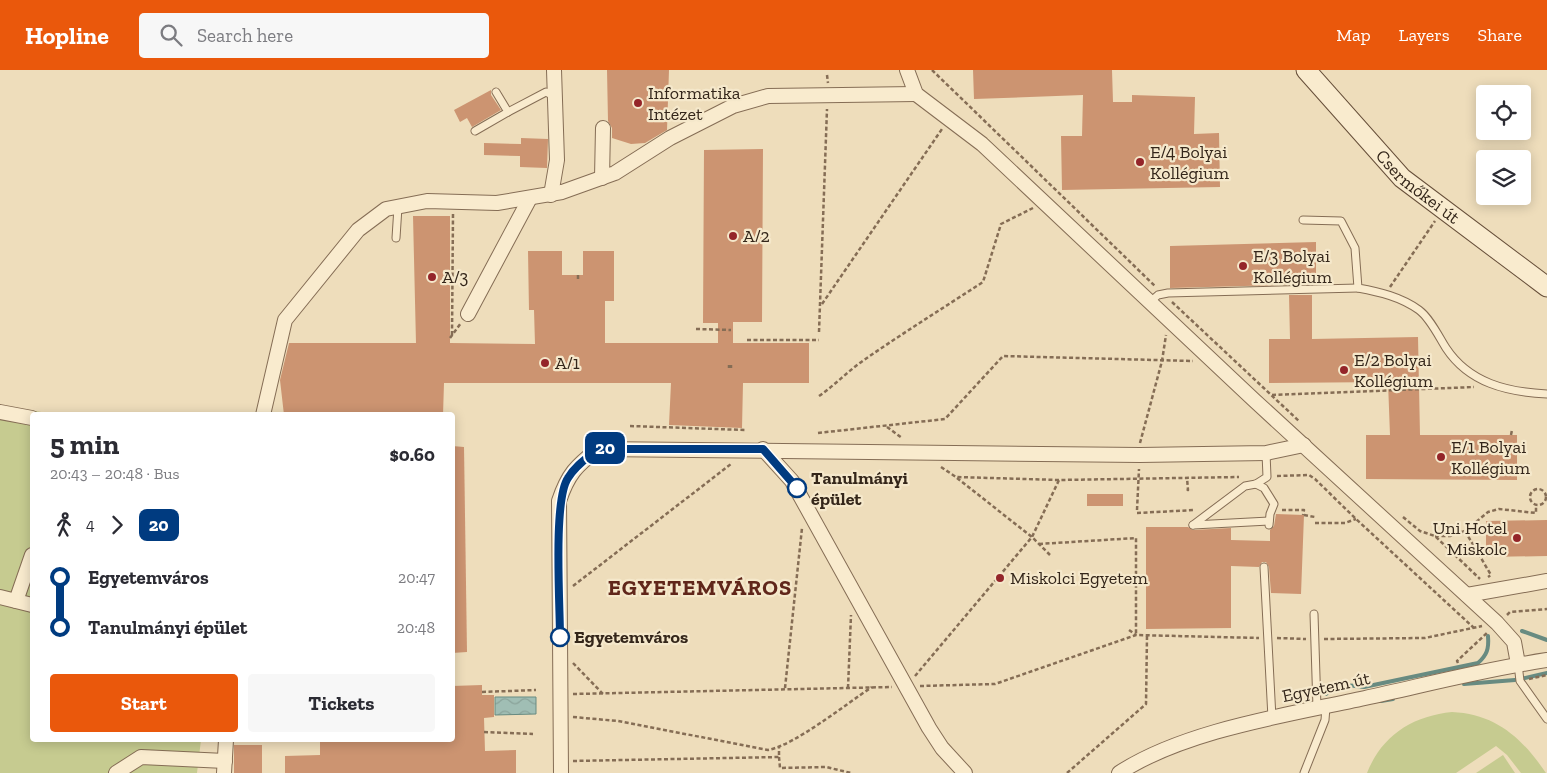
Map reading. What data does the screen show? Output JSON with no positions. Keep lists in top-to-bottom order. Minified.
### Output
{"streets":{"main road":["Csermőkei út"],"street":["Egyetem út"]},"districts":["EGYETEMVÁROS"],"places":["Informatika Intézet","E/4 Bolyai Kollégium","A/2","E/3 Bolyai Kollégium","A/3","A/1","E/2 Bolyai Kollégium","E/1 Bolyai Kollégium","Tanulmányi épület","Uni Hotel Miskolc","Miskolci Egyetem","Egyetemváros"],"lines":["bus line 20"],"page":{"header":"Hopline","search":"Search here","nav":["Map","Layers","Share"],"on_map":"20","heading":["5 min","20:43 – 20:48 · Bus","$0.60"],"legs":["4","20"],"list":[{"name":"Egyetemváros","value":"20:47"},{"name":"Tanulmányi épület","value":"20:48"}],"buttons":["Start","Tickets"]}}
